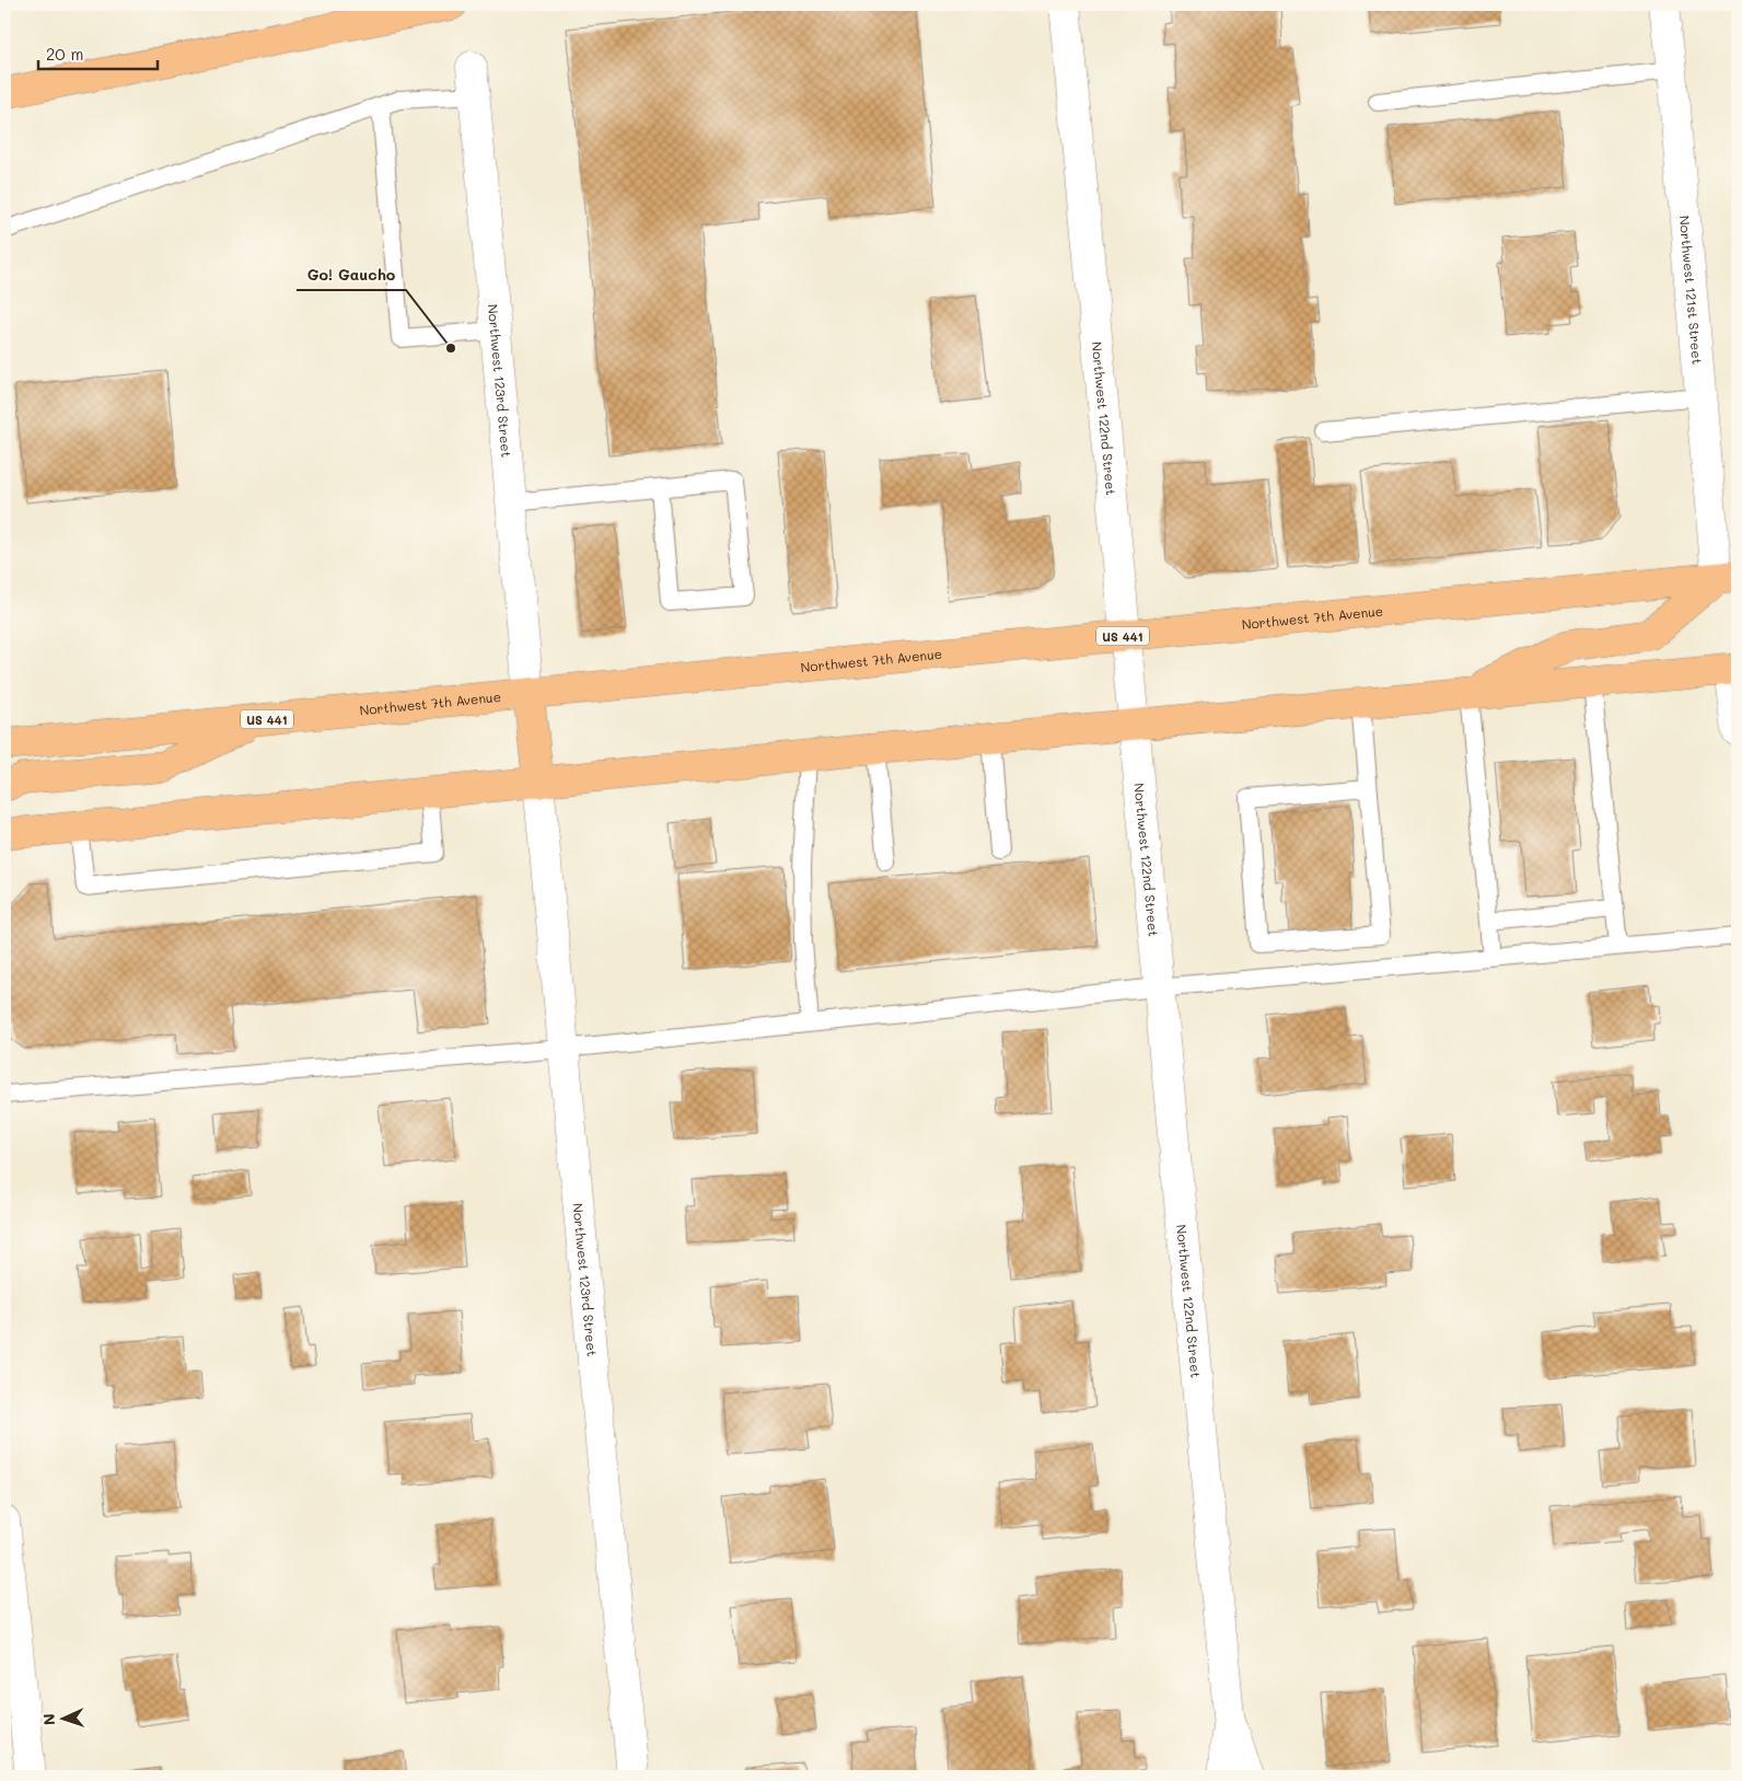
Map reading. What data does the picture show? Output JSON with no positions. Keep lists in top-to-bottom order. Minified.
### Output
{"streets":{"main road":["Northwest 7th Avenue","US 441"],"street":["Northwest 121st Street","Northwest 123rd Street","Northwest 122nd Street"]},"crossings":[["Northwest 121st Street","Northwest 7th Avenue"],["Northwest 123rd Street","Northwest 7th Avenue"],["Northwest 122nd Street","Northwest 7th Avenue"]],"places":["Go! Gaucho"],"scale_bar":"20 m","north":"left"}
